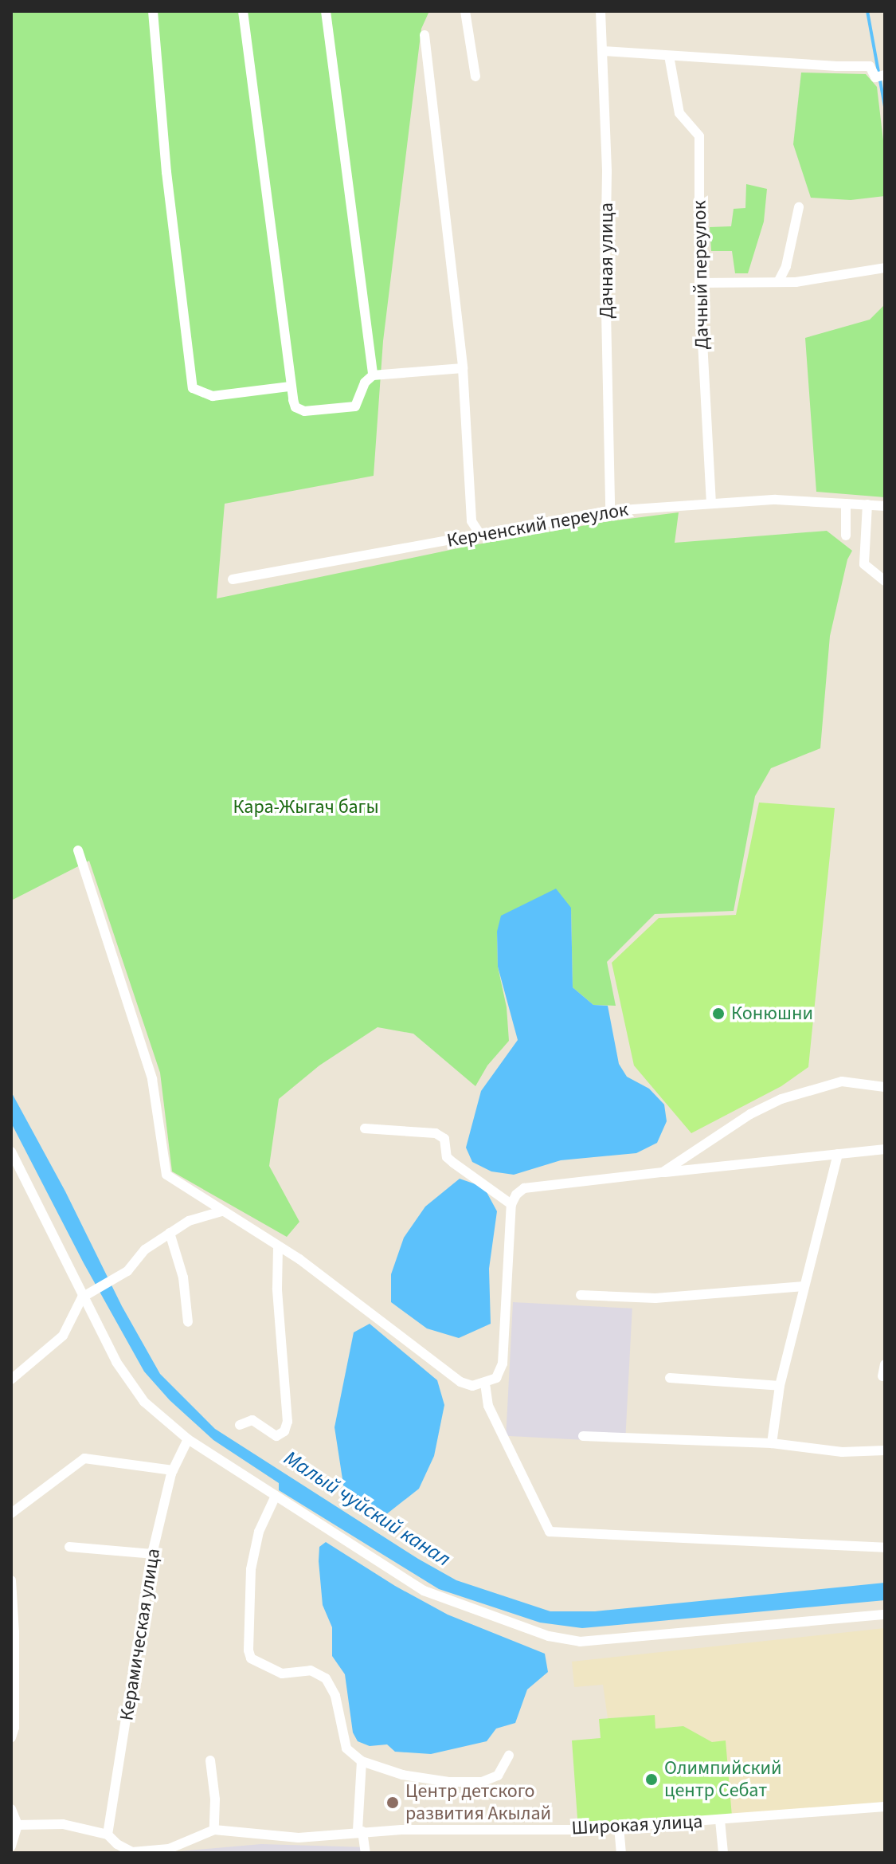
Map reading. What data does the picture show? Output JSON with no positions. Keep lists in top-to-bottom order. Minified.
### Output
{"streets":{"street":["Дачная улица","Дачный переулок","Керченский переулок","Керамическая улица","Широкая улица"]},"crossings":[["Дачная улица","Керченский переулок"],["Дачный переулок","Керченский переулок"],["Керамическая улица","Широкая улица"]],"water":["Малый чуйский канал"],"parks":["Кара-Жыгач багы"],"places":["Конюшни","Олимпийский центр Себат","Центр детского развития Акылай"]}
